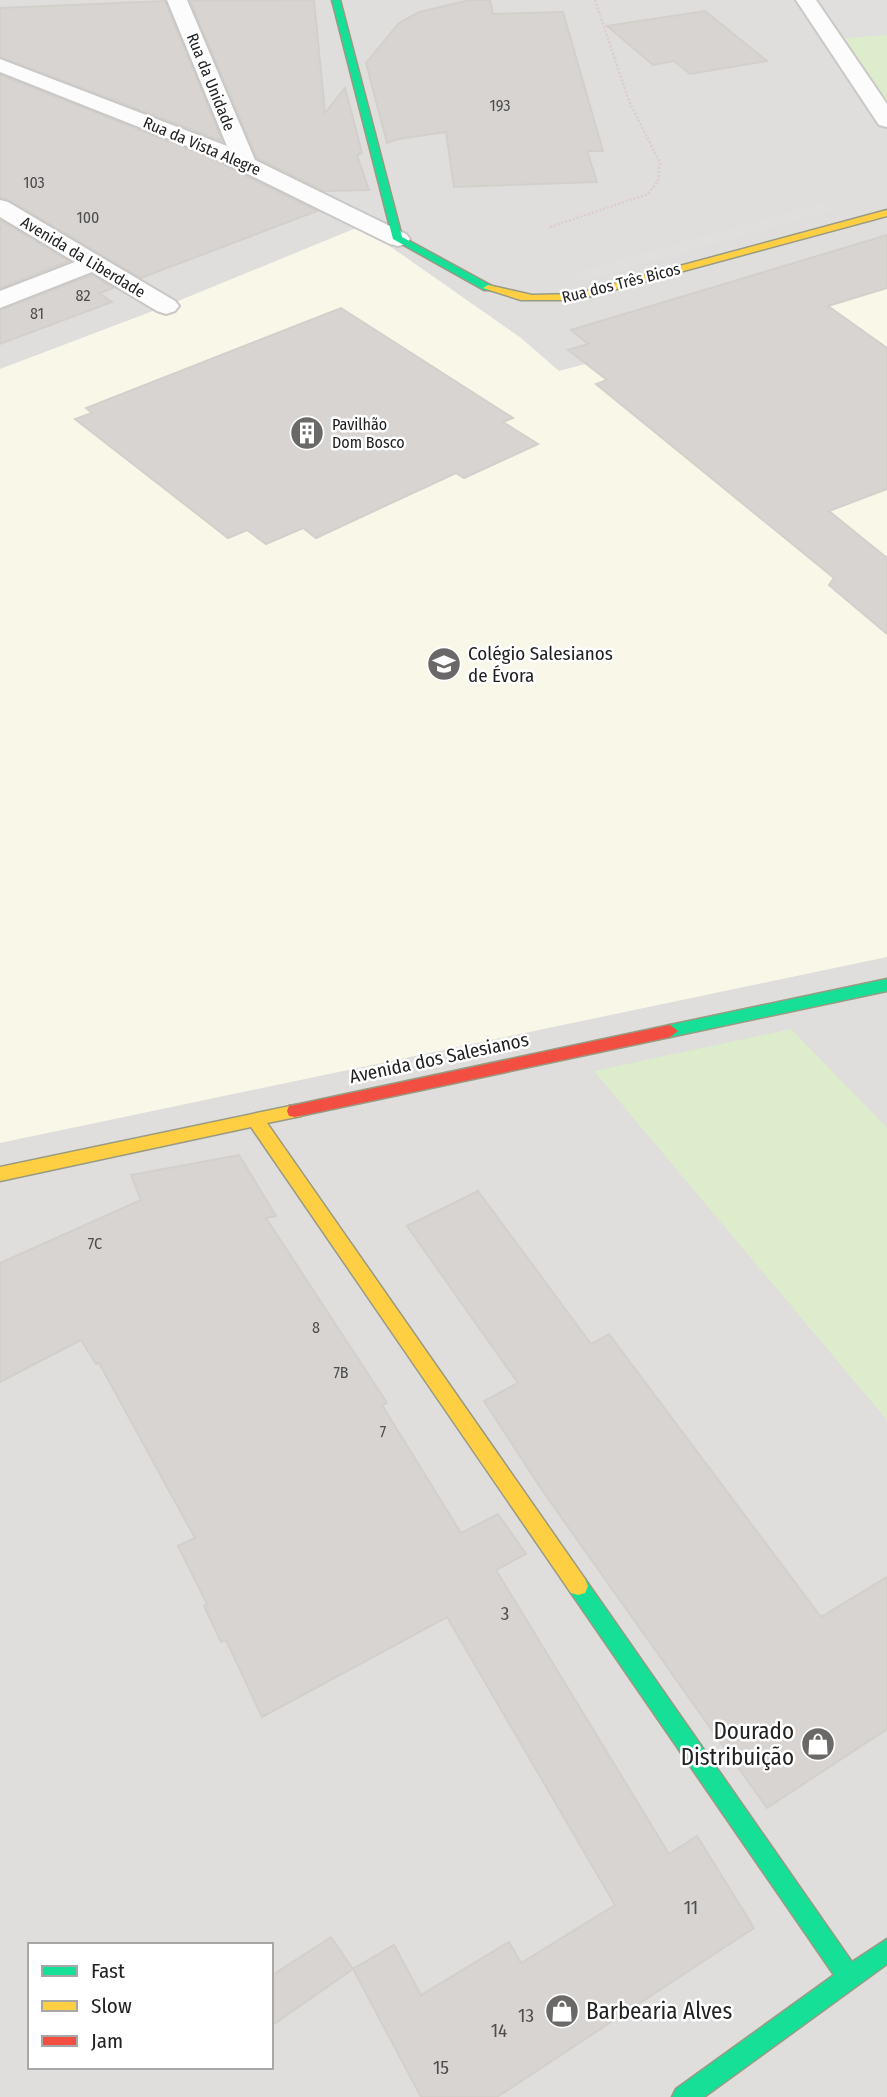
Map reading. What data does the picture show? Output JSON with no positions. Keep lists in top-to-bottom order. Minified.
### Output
{"streets":{"street":["Rua da Unidade","Rua da Vista Alegre","Avenida da Liberdade","Rua dos Três Bicos","Avenida dos Salesianos"]},"crossings":[["Rua da Unidade","Rua da Vista Alegre"],["Rua da Vista Alegre","Rua dos Três Bicos"]],"places":{"building":["Pavilhão Dom Bosco"],"school or university":["Colégio Salesianos de Évora"],"shop":["Dourado Distribuição","Barbearia Alves"]},"house_numbers":["193","103","100","82","81","7C","8","7B","7","3","11","13","14","15"],"legend":["Fast","Slow","Jam"]}
